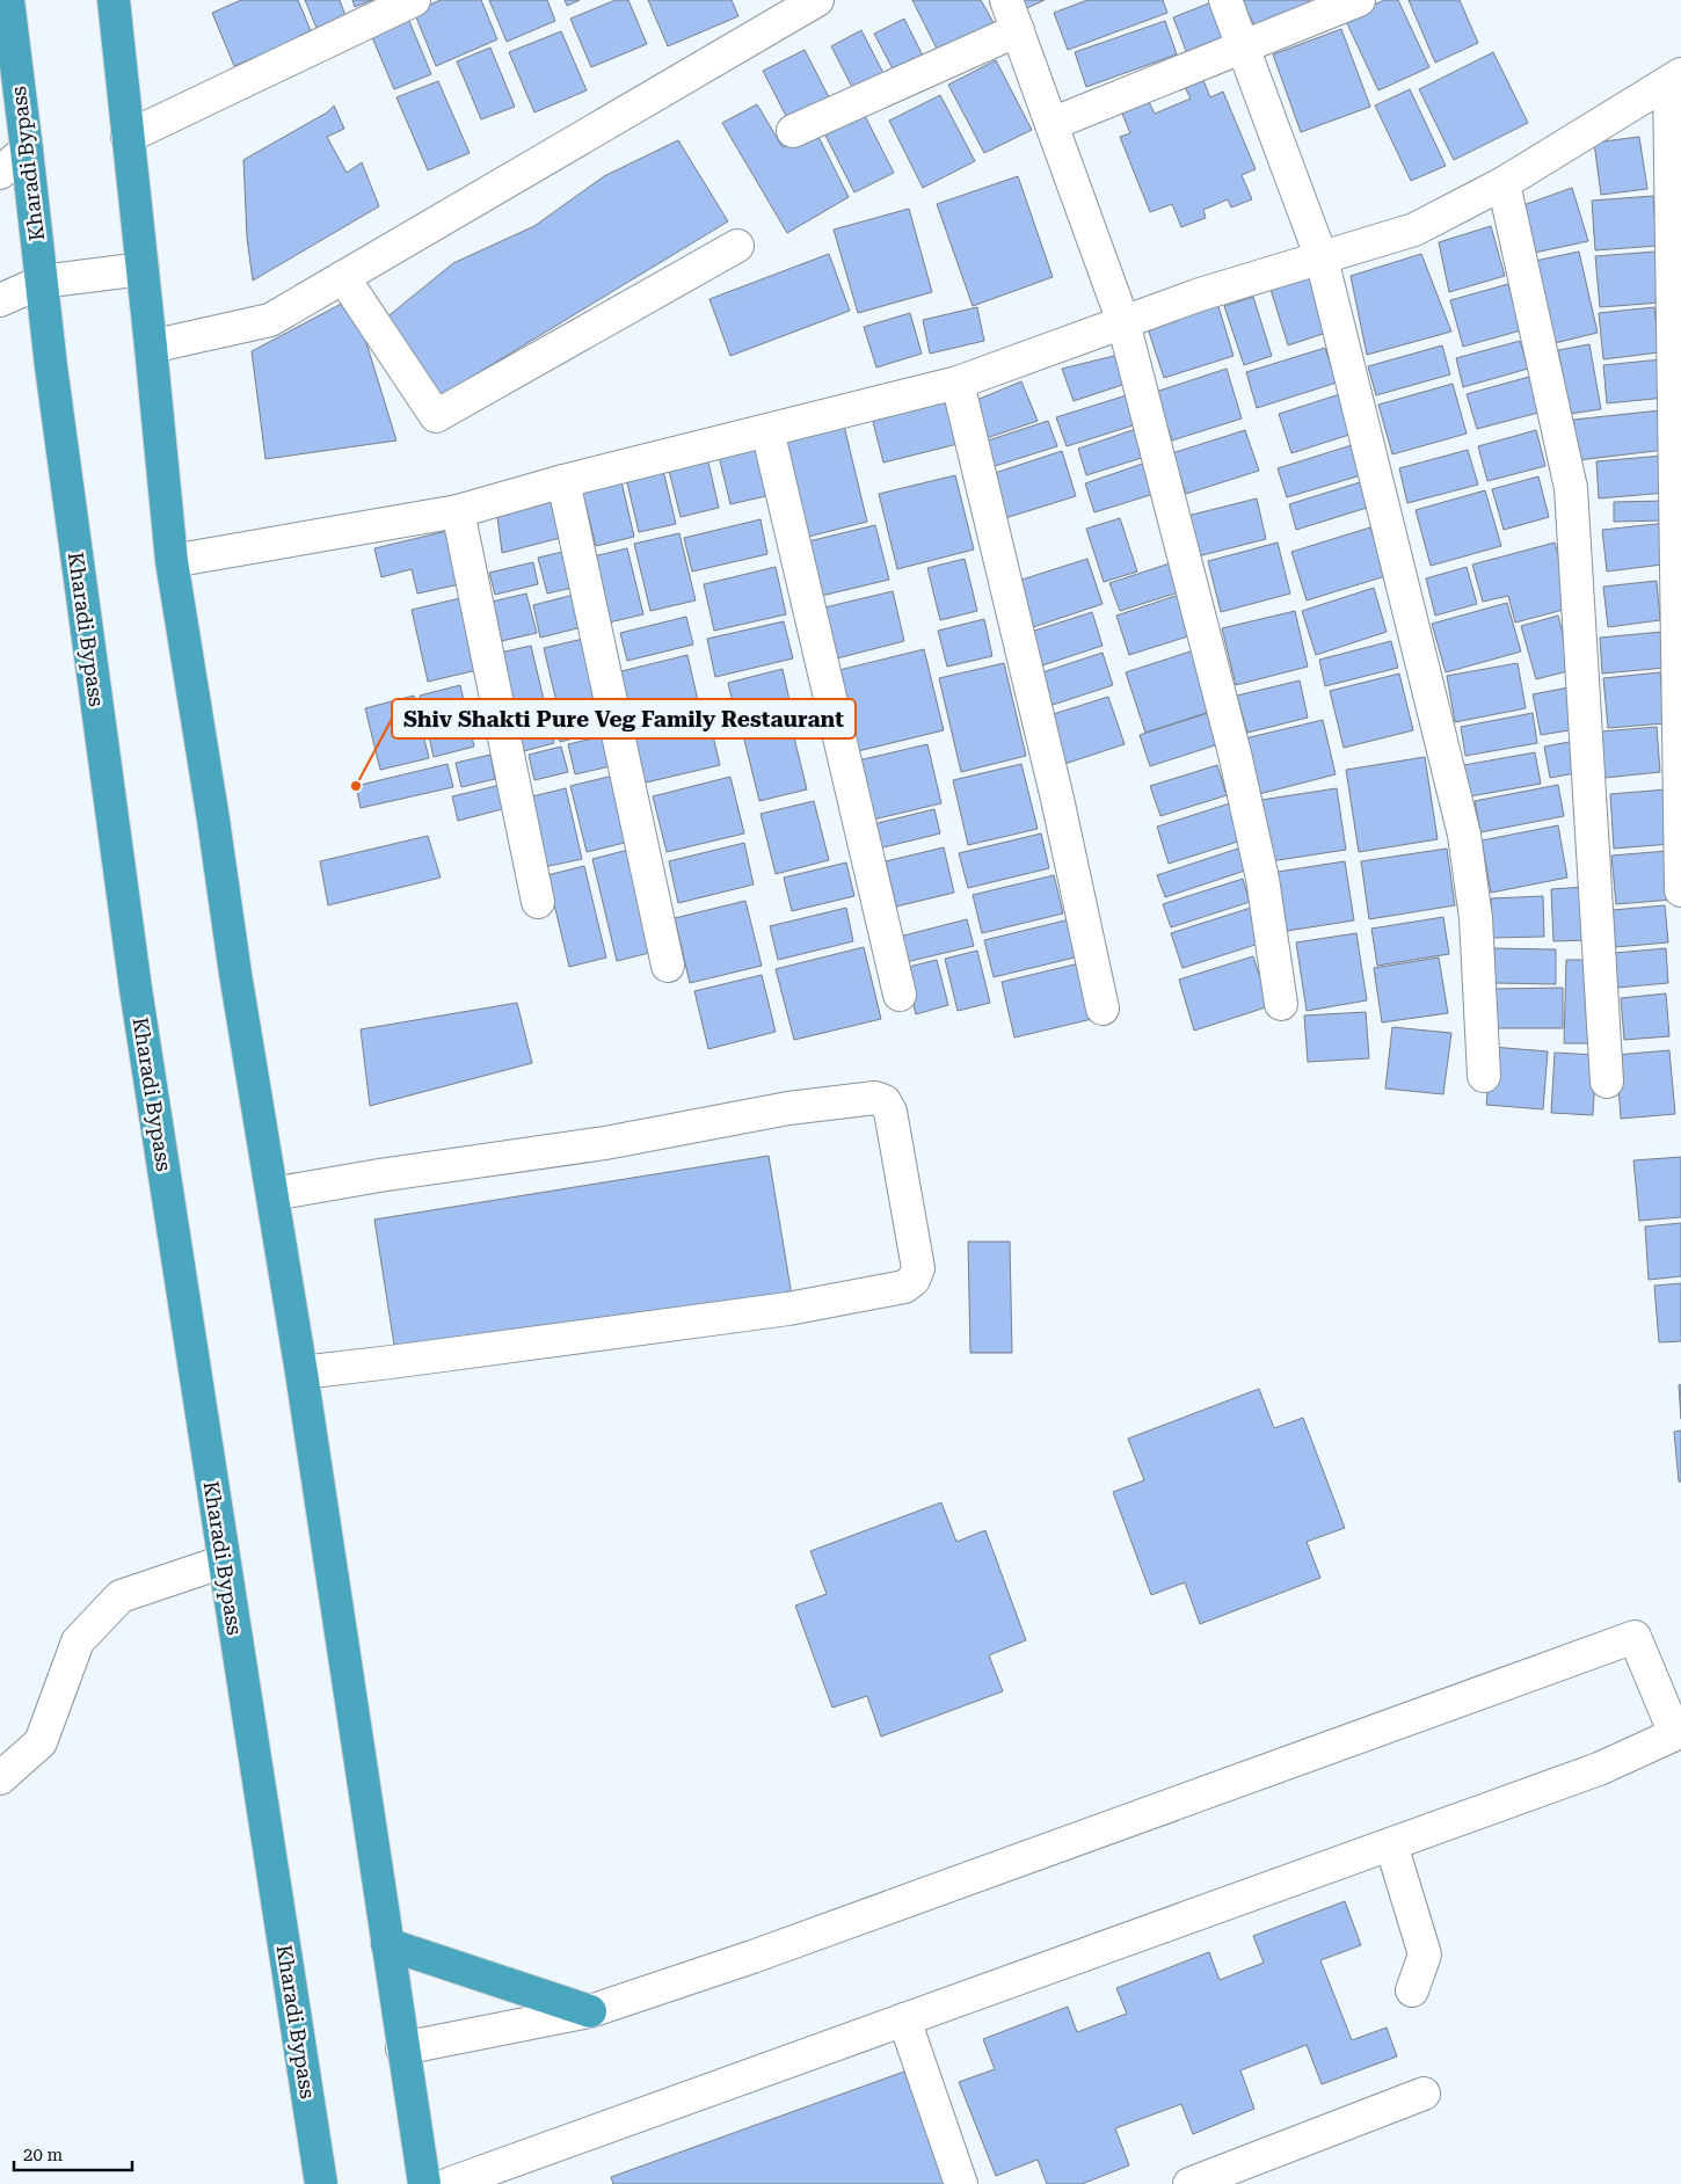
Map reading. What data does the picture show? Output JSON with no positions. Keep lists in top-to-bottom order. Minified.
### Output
{"streets":{"highway":["Kharadi Bypass"]},"places":["Shiv Shakti Pure Veg Family Restaurant"],"scale_bar":"20 m"}
